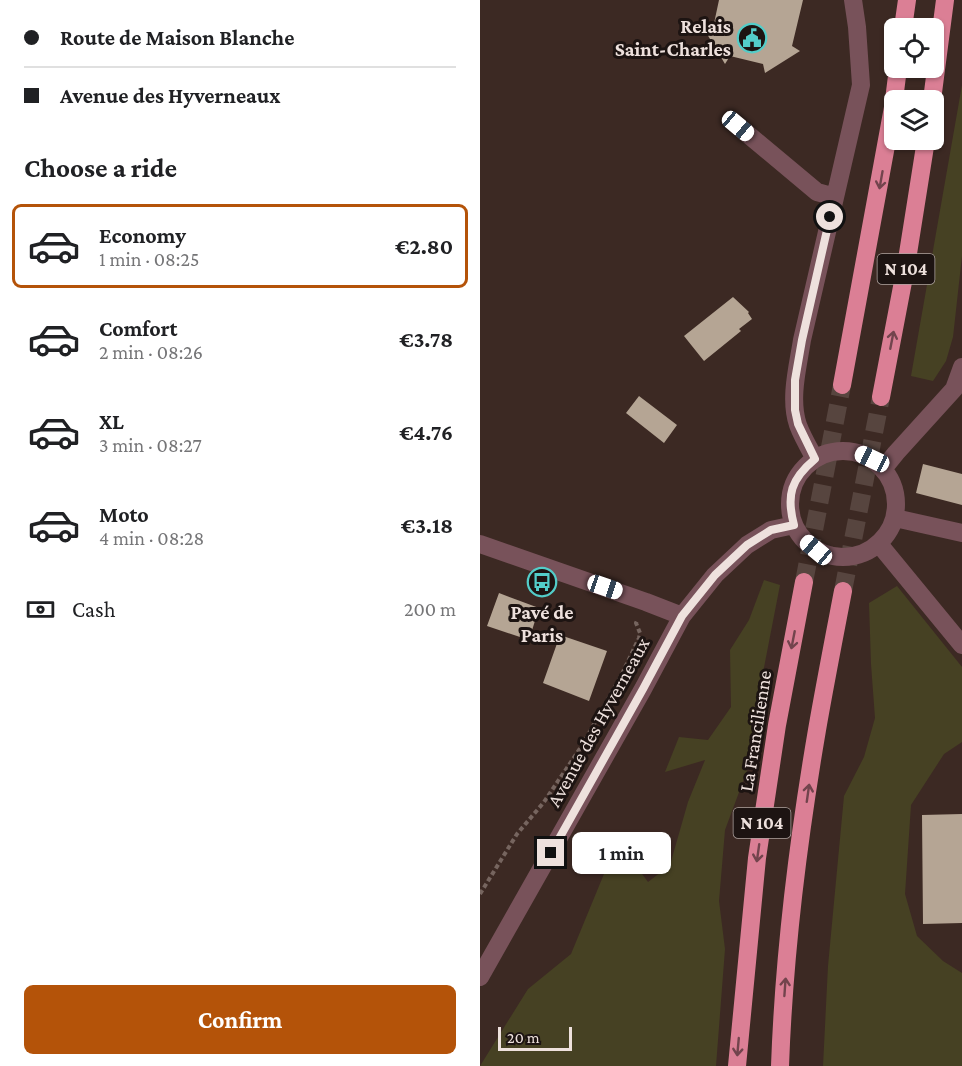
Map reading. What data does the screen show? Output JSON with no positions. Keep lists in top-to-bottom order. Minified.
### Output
{"streets":{"highway":["N 104","La Francilienne"],"street":["Avenue des Hyverneaux"]},"places":{"public building":["Relais Saint-Charles"],"bus stop":["Pavé de Paris"]},"scale_bar":"20 m","page":{"banner":["Route de Maison Blanche","Avenue des Hyverneaux"],"heading":"Choose a ride","list":[{"name":"Economy","note":"1 min · 08:25","value":"€2.80"},{"name":"Comfort","note":"2 min · 08:26","value":"€3.78"},{"name":"XL","note":"3 min · 08:27","value":"€4.76"},{"name":"Moto","note":"4 min · 08:28","value":"€3.18"}],"pay":["Cash","200 m"],"bubble":"1 min","buttons":"Confirm","scale":"20 m"}}
